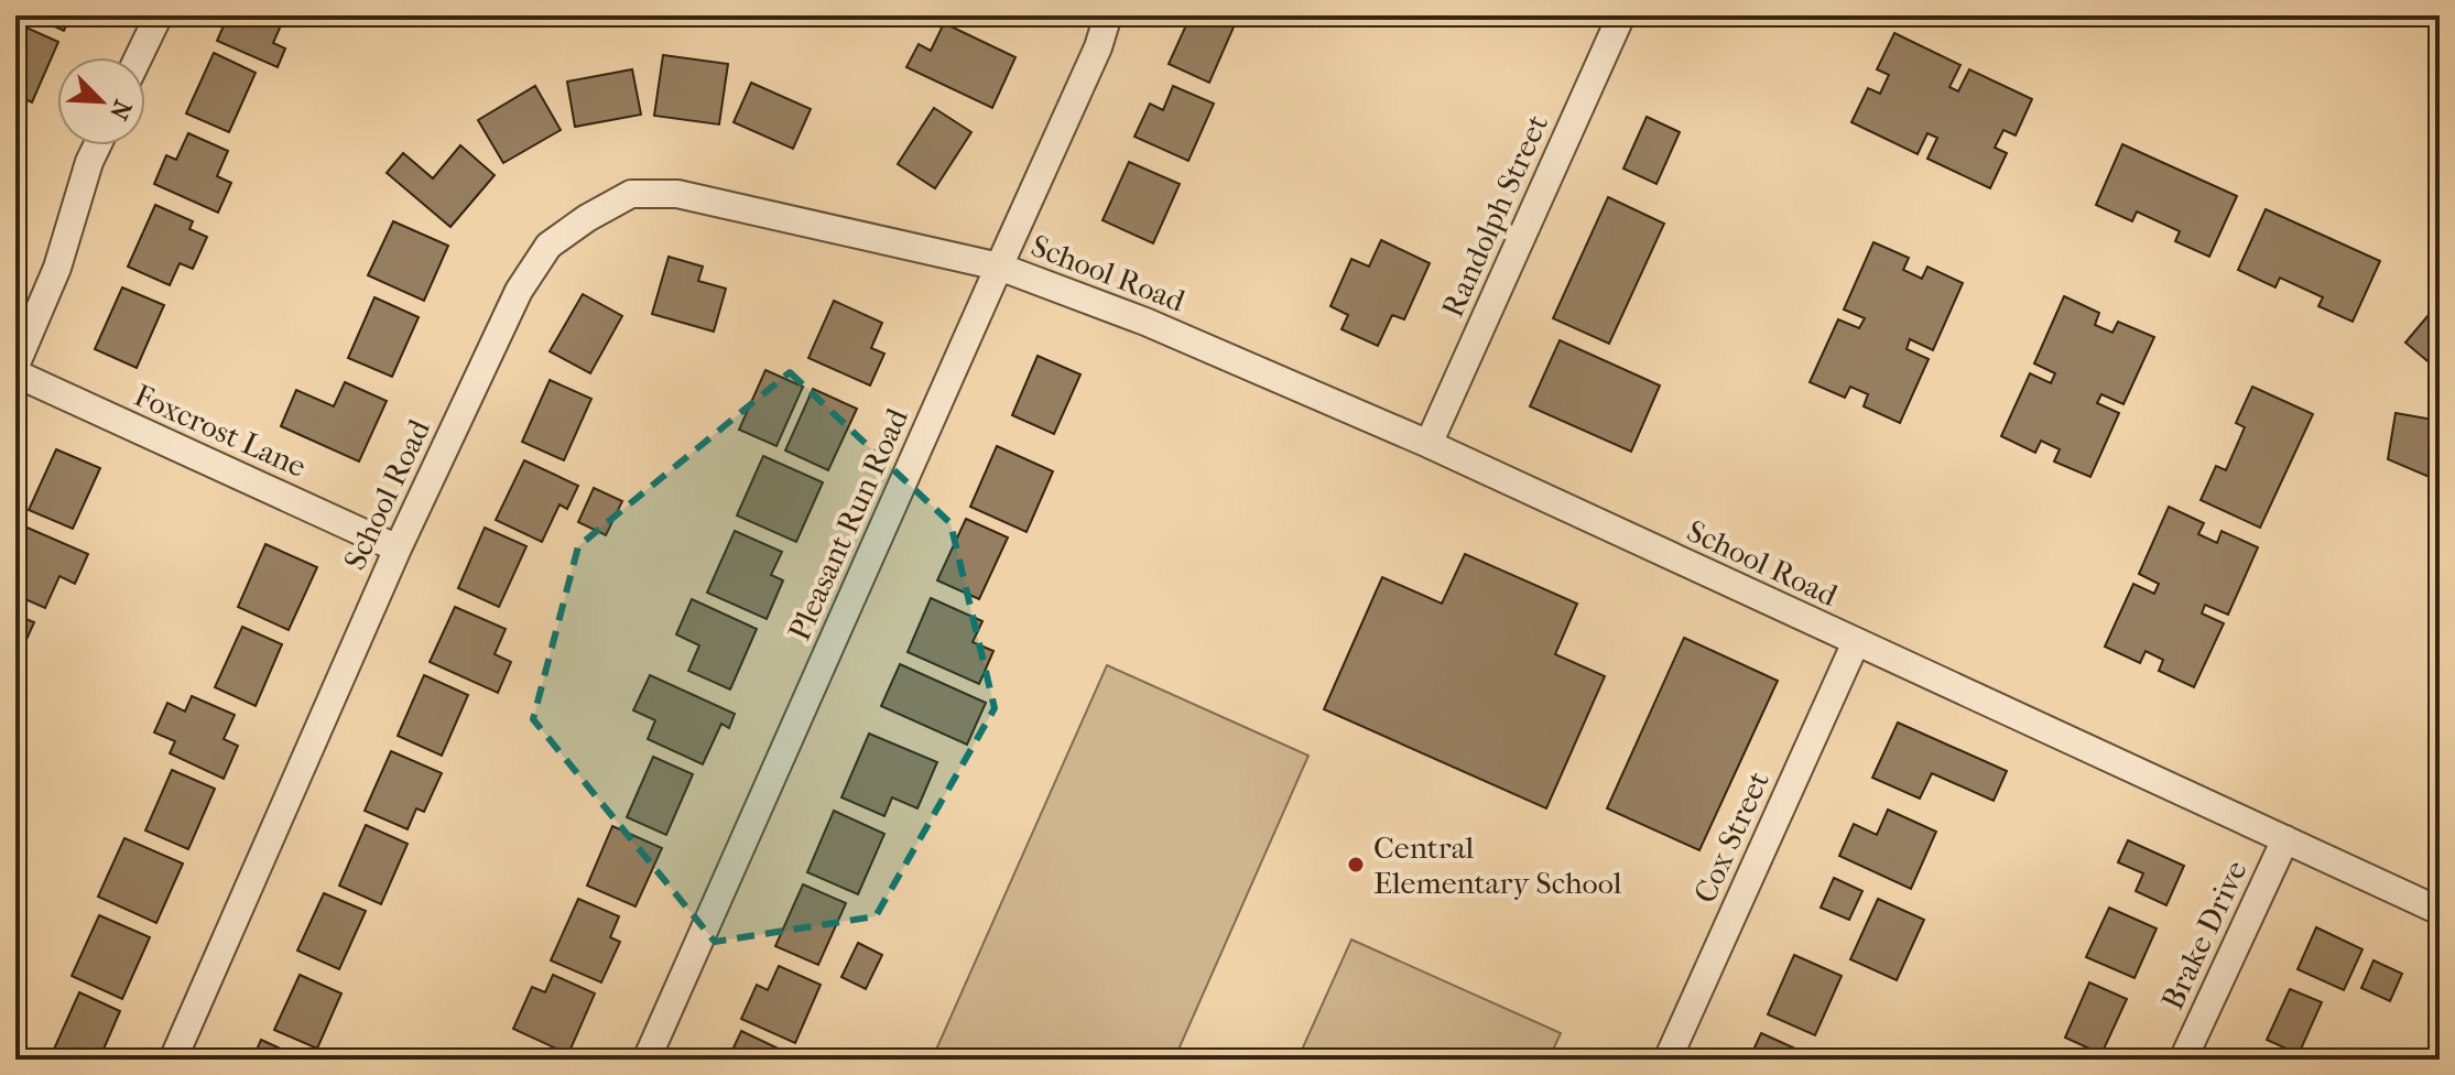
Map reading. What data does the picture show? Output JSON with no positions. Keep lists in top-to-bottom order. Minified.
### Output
{"streets":{"street":["Randolph Street","School Road","Foxcrost Lane","Pleasant Run Road","Cox Street","Brake Drive"]},"crossings":[["Randolph Street","School Road"],["School Road","Foxcrost Lane"],["School Road","Pleasant Run Road"],["School Road","Cox Street"],["School Road","Brake Drive"]],"places":["Central Elementary School"],"north":"bottom right"}
